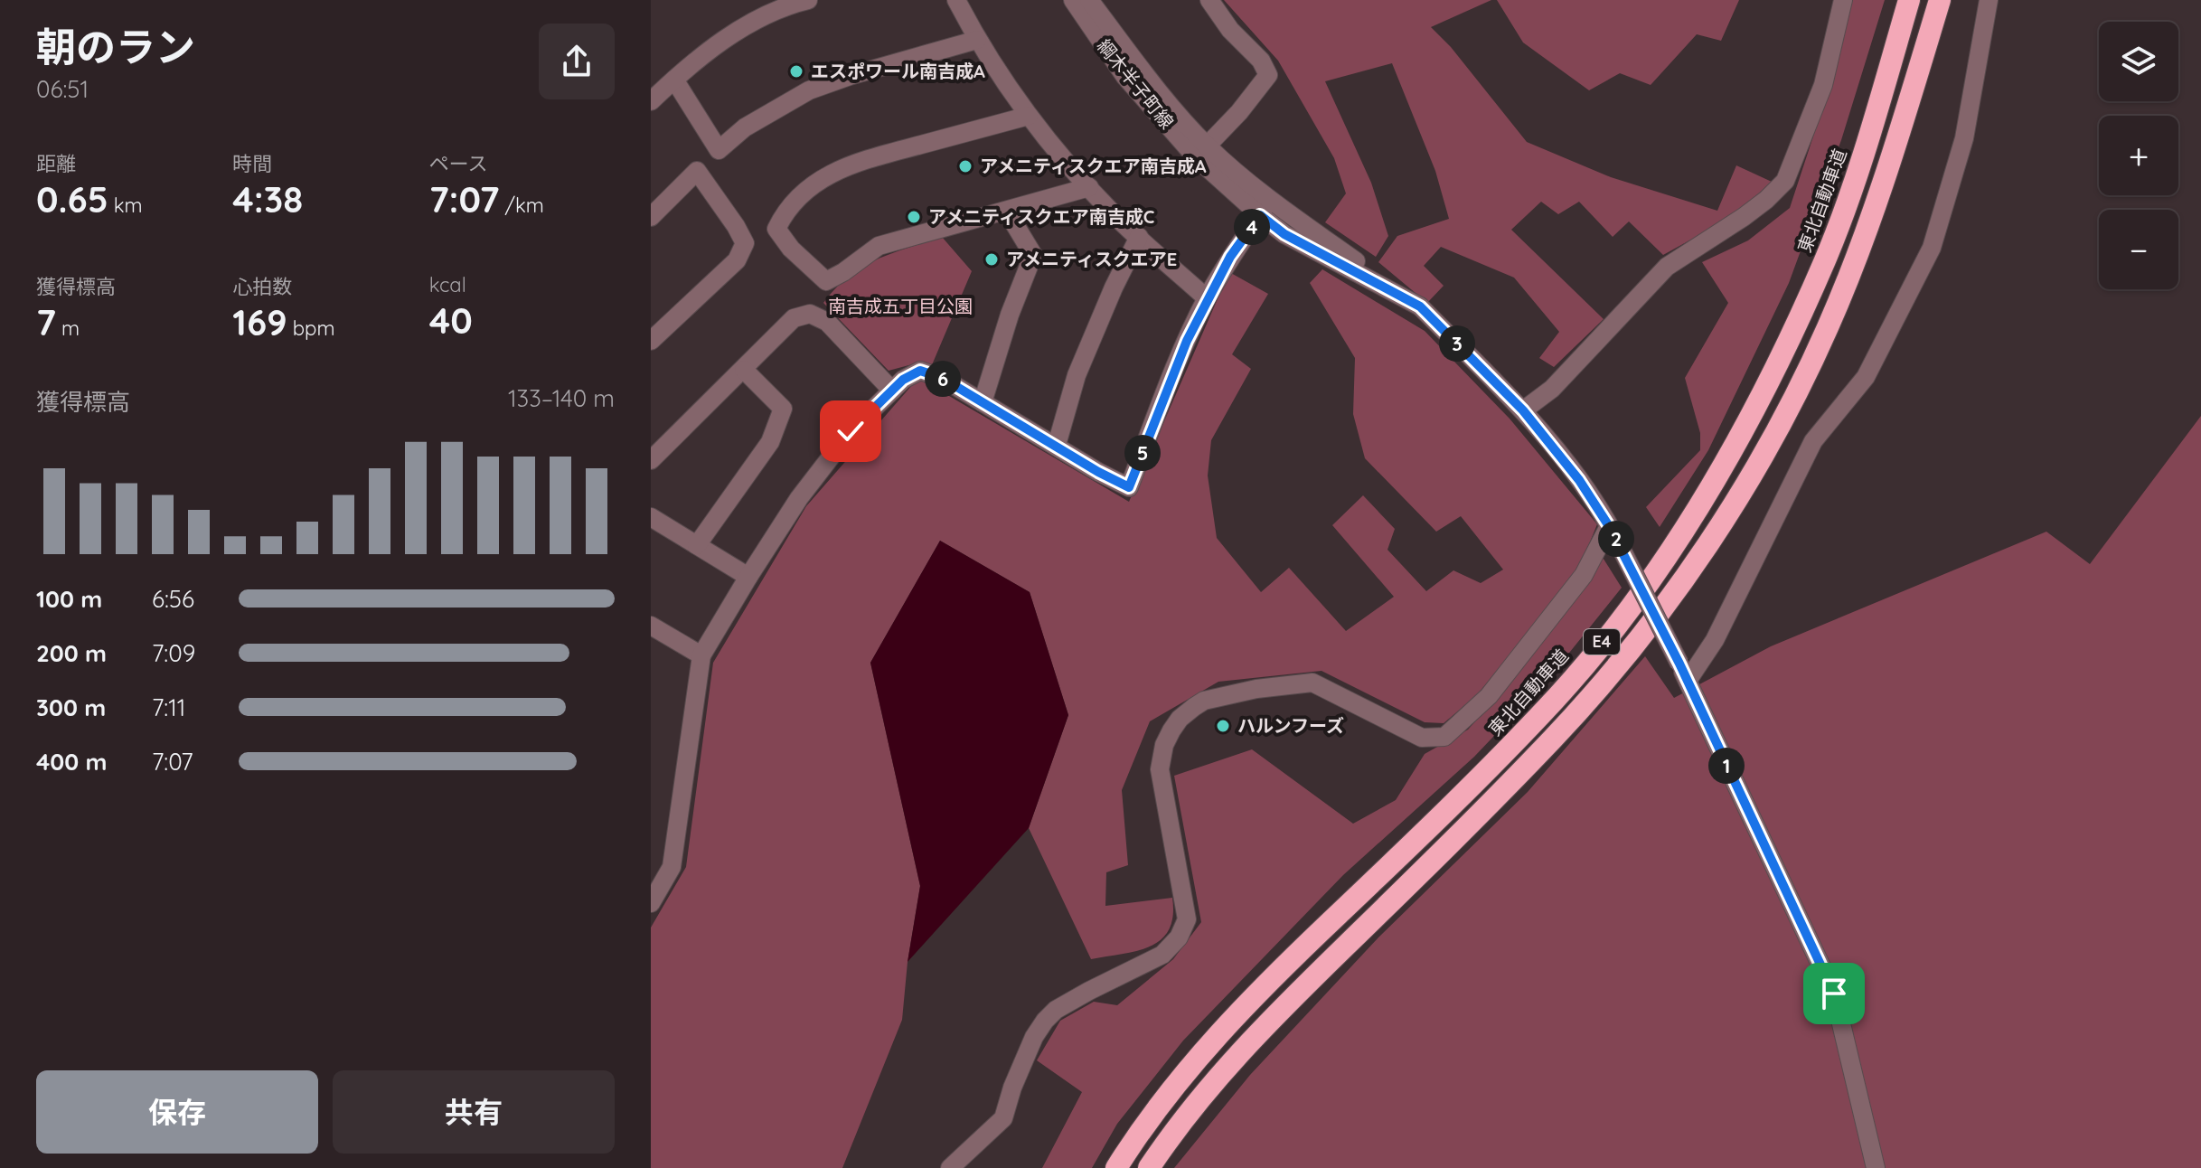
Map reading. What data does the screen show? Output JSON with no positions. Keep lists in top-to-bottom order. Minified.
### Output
{"streets":{"highway":["東北自動車道","E4"],"street":["綱木半子町線"]},"parks":["南吉成五丁目公園"],"places":["エスポワール南吉成A","アメニティスクエア南吉成A","アメニティスクエア南吉成C","アメニティスクエアE","ハルンフーズ"],"page":{"heading":["朝のラン","06:51"],"map_buttons":["+","−"],"stats":[["距離","0.65 km"],["時間","4:38"],["ペース","7:07 /km"],["獲得標高","7 m"],["心拍数","169 bpm"],["kcal","40"]],"pins":["4","3","6","5","2","1"],"chart":["獲得標高","133–140 m"],"list":[{"name":"100 m","note":"6:56"},{"name":"200 m","note":"7:09"},{"name":"300 m","note":"7:11"},{"name":"400 m","note":"7:07"}],"buttons":["保存","共有"]}}
